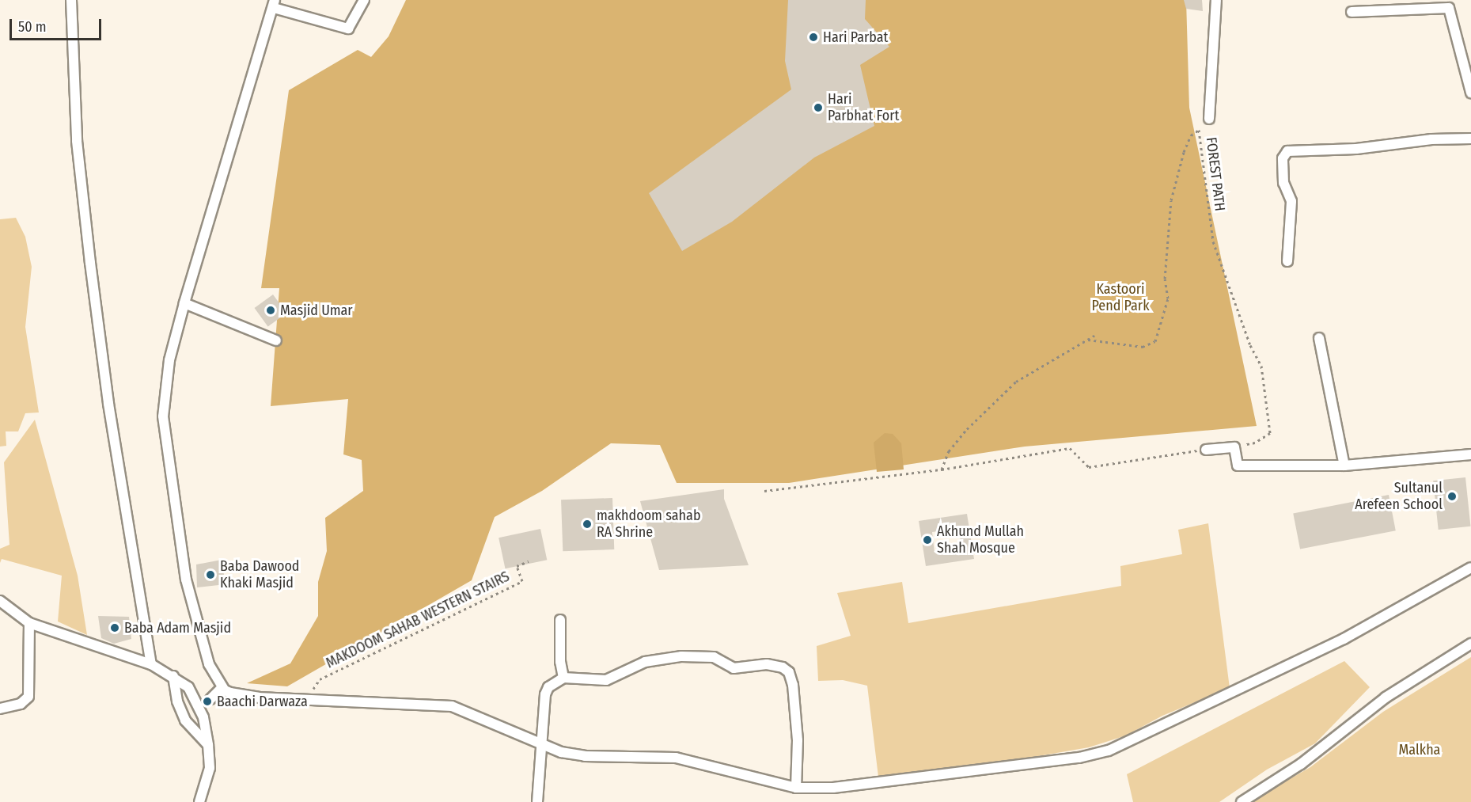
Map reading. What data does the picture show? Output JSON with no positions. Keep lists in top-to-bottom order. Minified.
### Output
{"streets":{"path":["FOREST PATH","MAKDOOM SAHAB WESTERN STAIRS"]},"parks":["Kastoori Pend Park","Malkha"],"places":["Hari Parbat","Hari Parbhat Fort","Masjid Umar","Sultanul Arefeen School","makhdoom sahab RA Shrine","Akhund Mullah Shah Mosque","Baba Dawood Khaki Masjid","Baba Adam Masjid","Baachi Darwaza"],"scale_bar":"50 m"}
